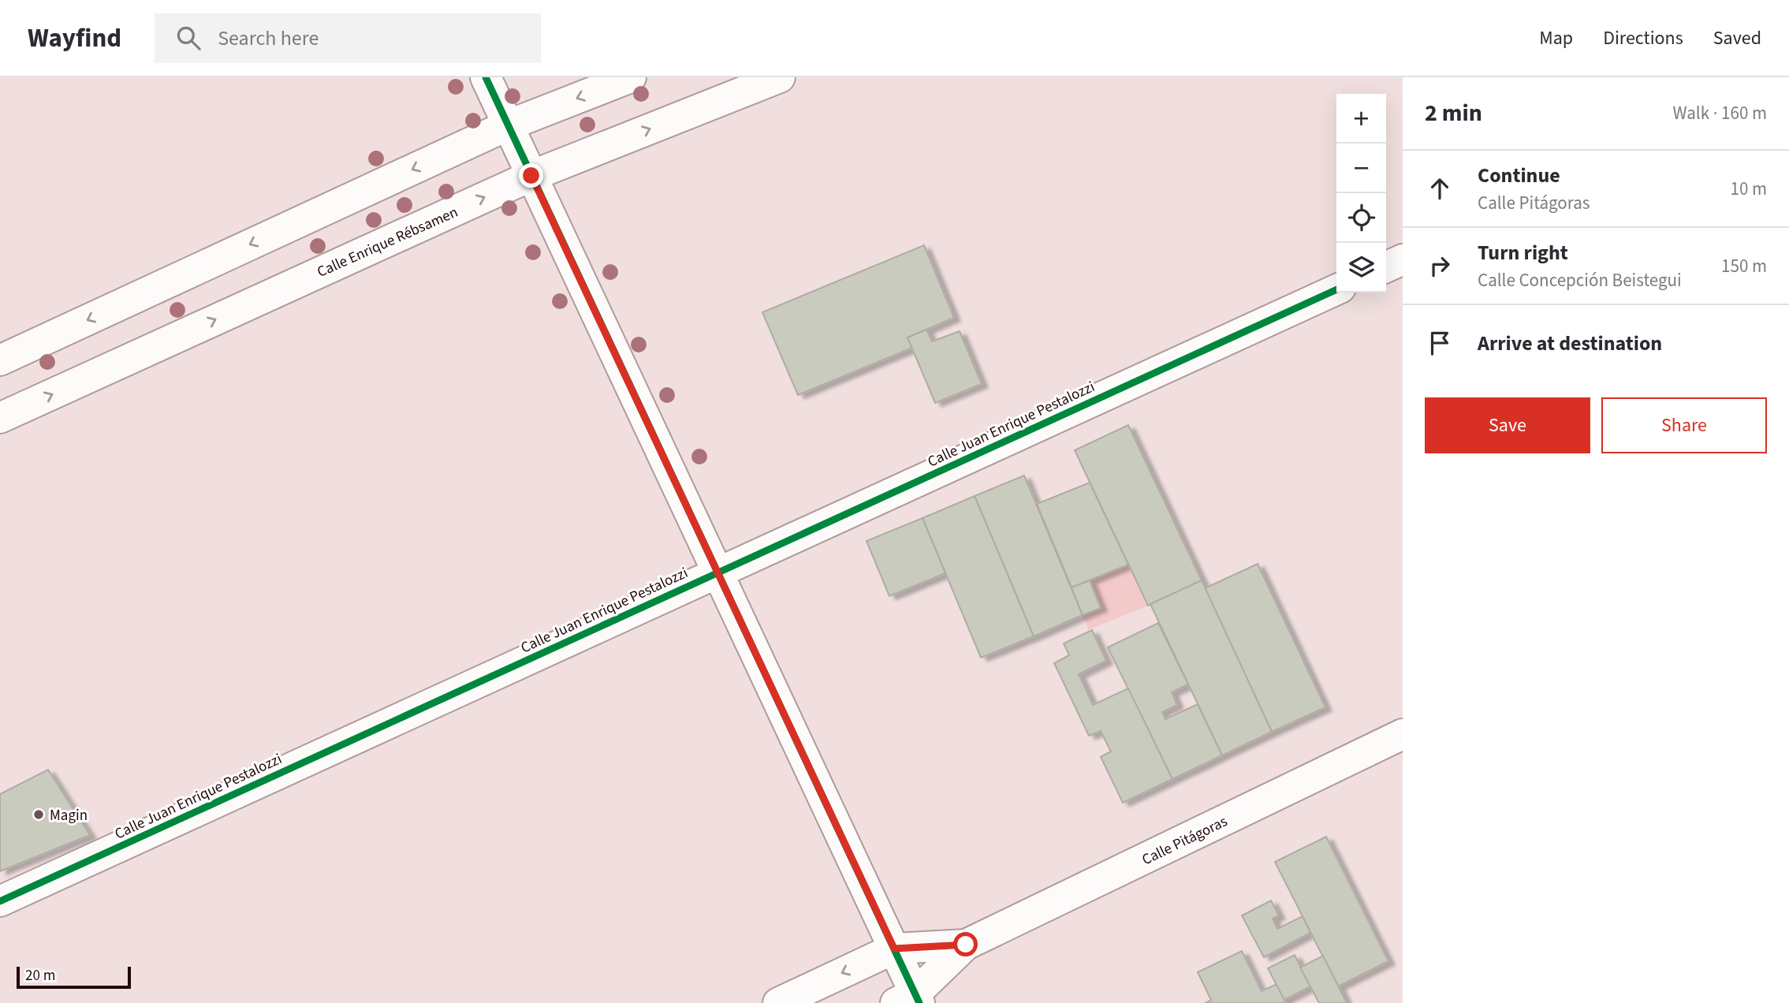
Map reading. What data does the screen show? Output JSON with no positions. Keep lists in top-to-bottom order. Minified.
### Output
{"streets":{"street":["Calle Enrique Rébsamen","Calle Juan Enrique Pestalozzi","Calle Pitágoras"]},"places":["Magin"],"scale_bar":"20 m","page":{"header":"Wayfind","search":"Search here","nav":["Map","Directions","Saved"],"heading":["2 min","Walk · 160 m"],"map_buttons":["+","−"],"list":[["Continue","Calle Pitágoras","10 m"],["Turn right","Calle Concepción Beistegui","150 m"],"Arrive at destination"],"buttons":["Save","Share"],"scale":"20 m"}}
